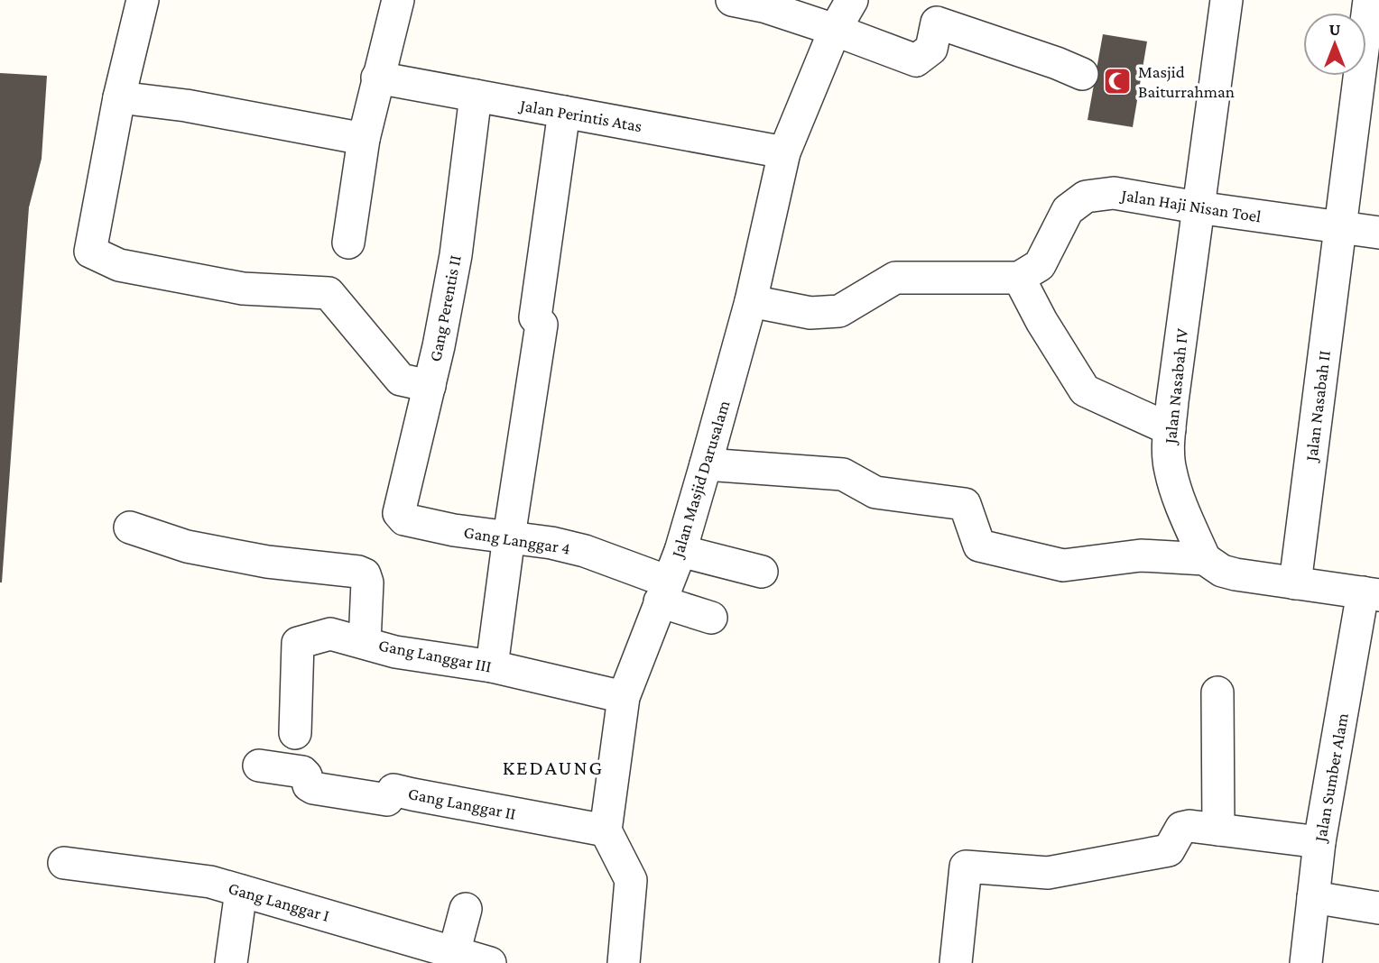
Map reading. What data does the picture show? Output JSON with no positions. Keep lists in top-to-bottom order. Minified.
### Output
{"streets":{"street":["Jalan Perintis Atas","Jalan Haji Nisan Toel","Gang Perentis II","Jalan Nasabah IV","Jalan Nasabah II","Jalan Masjid Darusalam","Gang Langgar 4","Gang Langgar III","Jalan Sumber Alam","Gang Langgar II","Gang Langgar I"]},"crossings":[["Jalan Perintis Atas","Gang Perentis II"],["Jalan Perintis Atas","Jalan Masjid Darusalam"],["Jalan Haji Nisan Toel","Jalan Nasabah IV"],["Jalan Haji Nisan Toel","Jalan Nasabah II"],["Gang Perentis II","Gang Langgar 4"],["Jalan Masjid Darusalam","Gang Langgar 4"],["Jalan Masjid Darusalam","Gang Langgar III"],["Jalan Masjid Darusalam","Gang Langgar II"]],"districts":["KEDAUNG"],"places":{"mosque":["Masjid Baiturrahman"]},"north":"top"}
